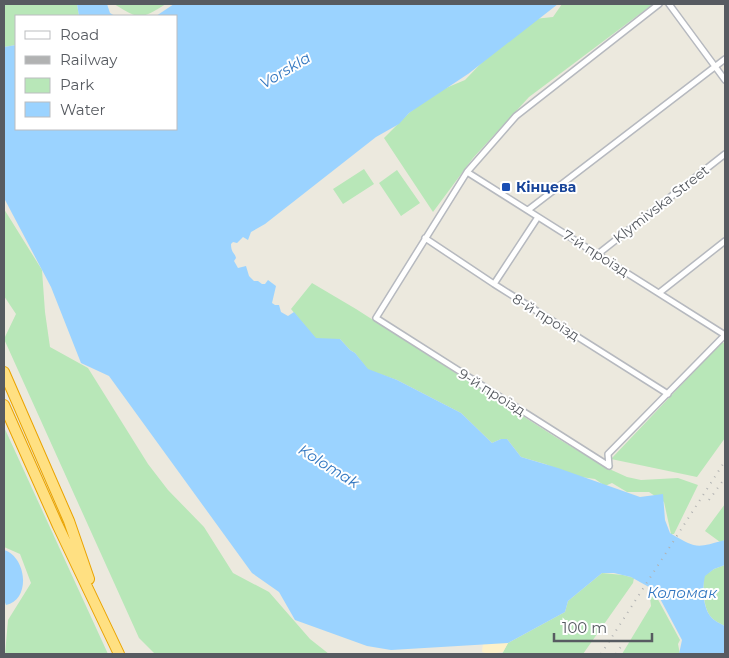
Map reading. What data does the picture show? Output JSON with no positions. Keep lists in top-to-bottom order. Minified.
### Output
{"streets":{"street":["Klymivska Street","7-й проїзд","8-й проїзд","9-й проїзд"]},"crossings":[["Klymivska Street","7-й проїзд"],["8-й проїзд","9-й проїзд"]],"water":["Vorskla","Kolomak","Коломак"],"places":{"transit":["Кінцева"]},"legend":["Road","Railway","Park","Water"],"scale_bar":"100 m"}
